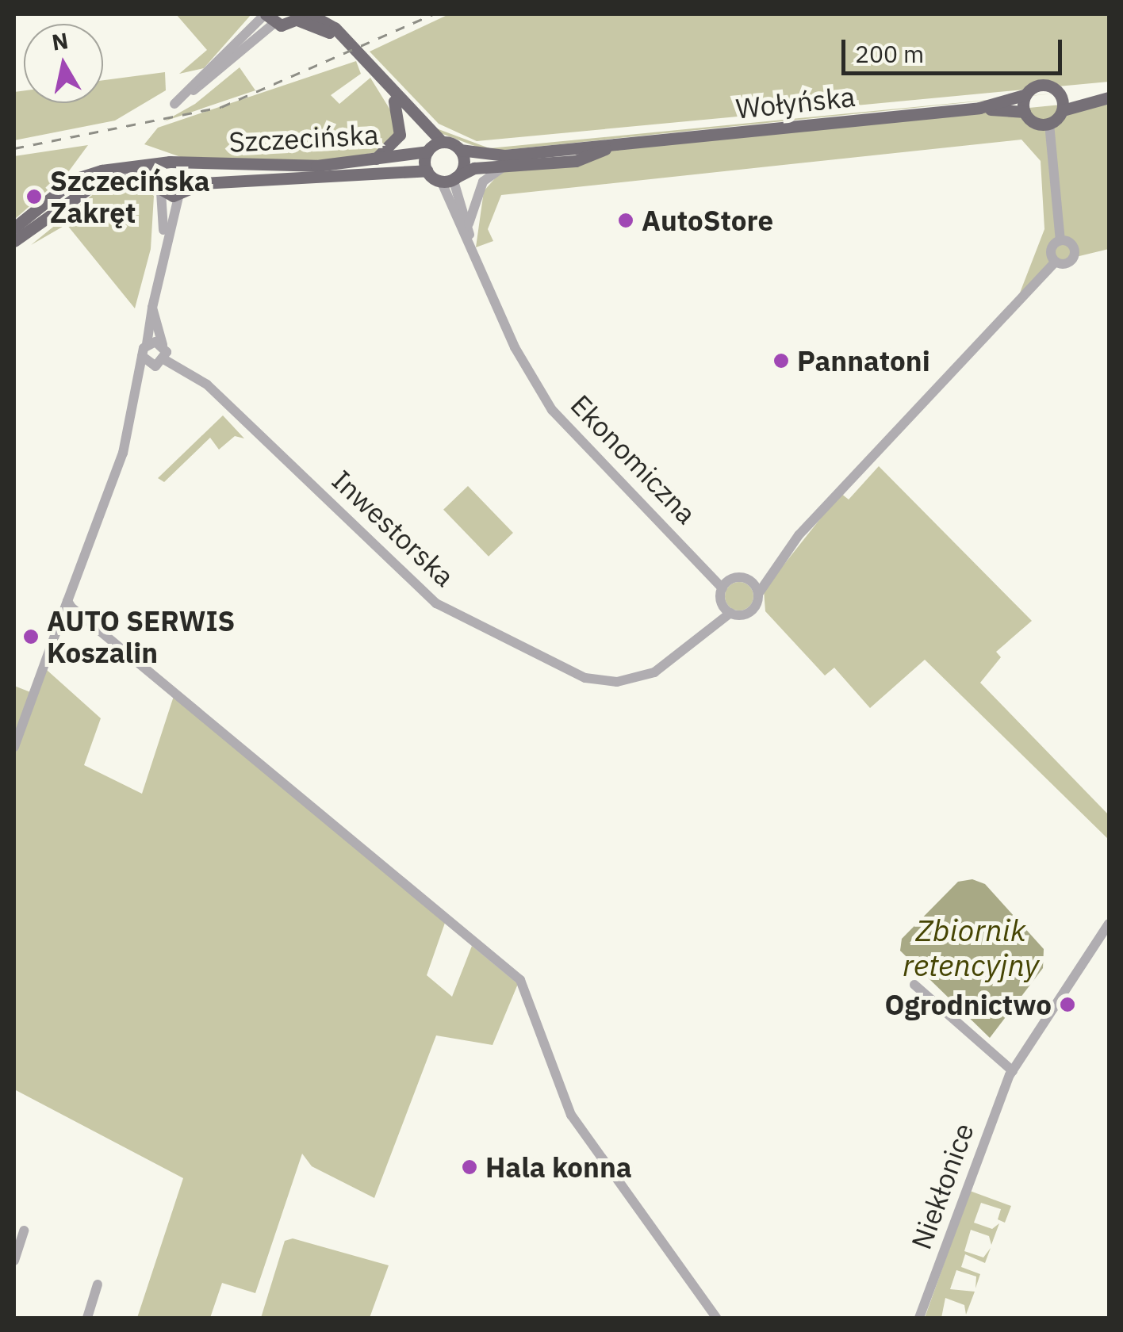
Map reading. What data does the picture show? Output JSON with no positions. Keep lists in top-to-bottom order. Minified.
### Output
{"streets":{"main road":["Wołyńska","Szczecińska"],"street":["Ekonomiczna","Inwestorska","Niekłonice"]},"crossings":[["Wołyńska","Szczecińska"],["Wołyńska","Ekonomiczna"],["Szczecińska","Ekonomiczna"],["Ekonomiczna","Inwestorska"]],"water":["Zbiornik retencyjny"],"places":["Szczecińska Zakręt","AutoStore","Pannatoni","AUTO SERWIS Koszalin","Ogrodnictwo","Hala konna"],"scale_bar":"200 m","north":"top"}
